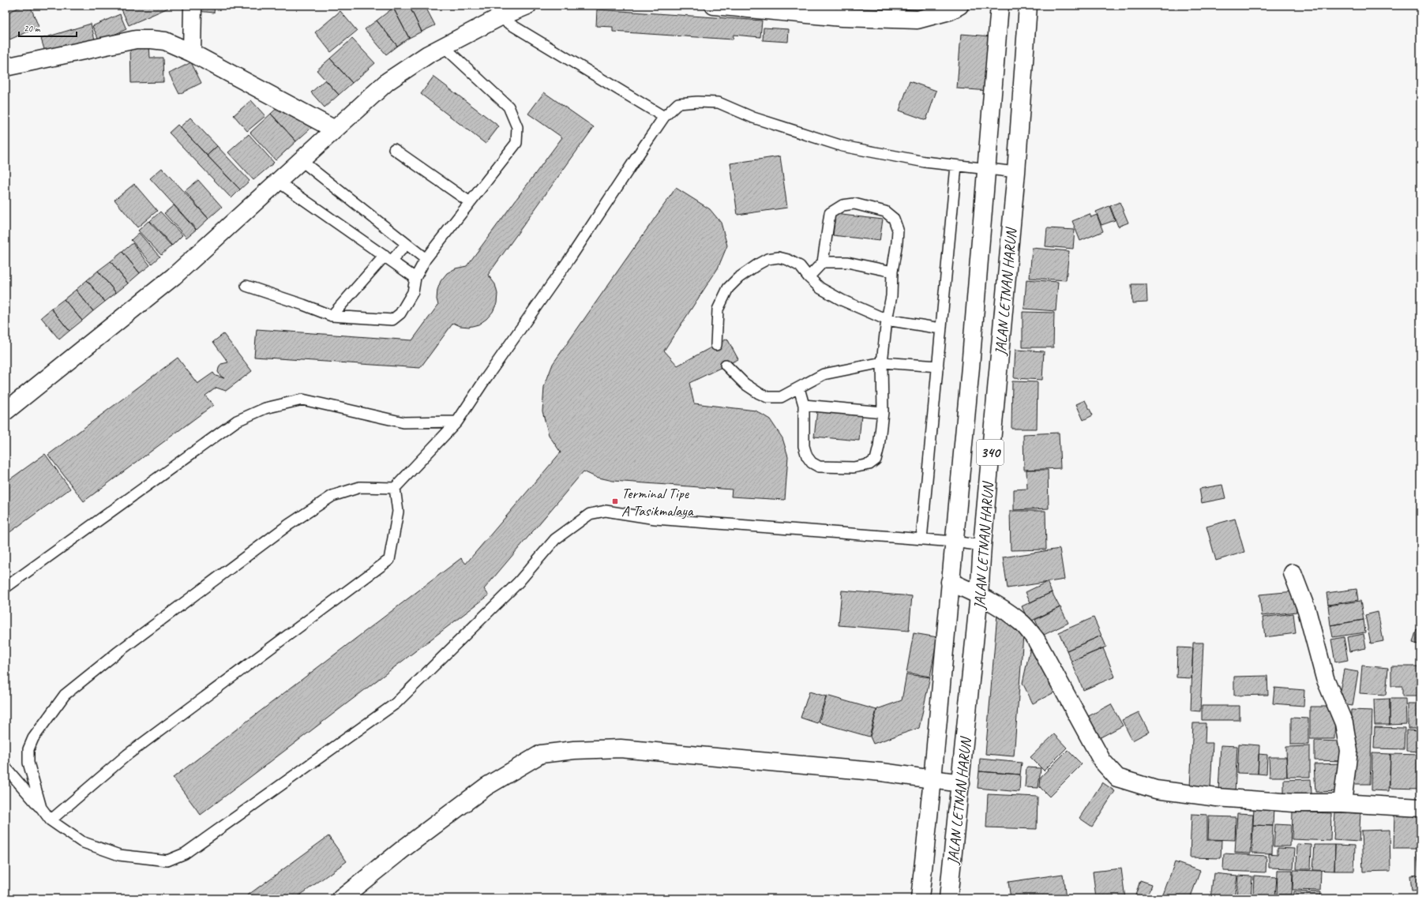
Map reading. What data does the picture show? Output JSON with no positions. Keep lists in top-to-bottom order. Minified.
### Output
{"streets":{"street":["JALAN LETNAN HARUN","340"]},"places":{"transit":["Terminal Tipe A Tasikmalaya"]},"scale_bar":"20 m"}
